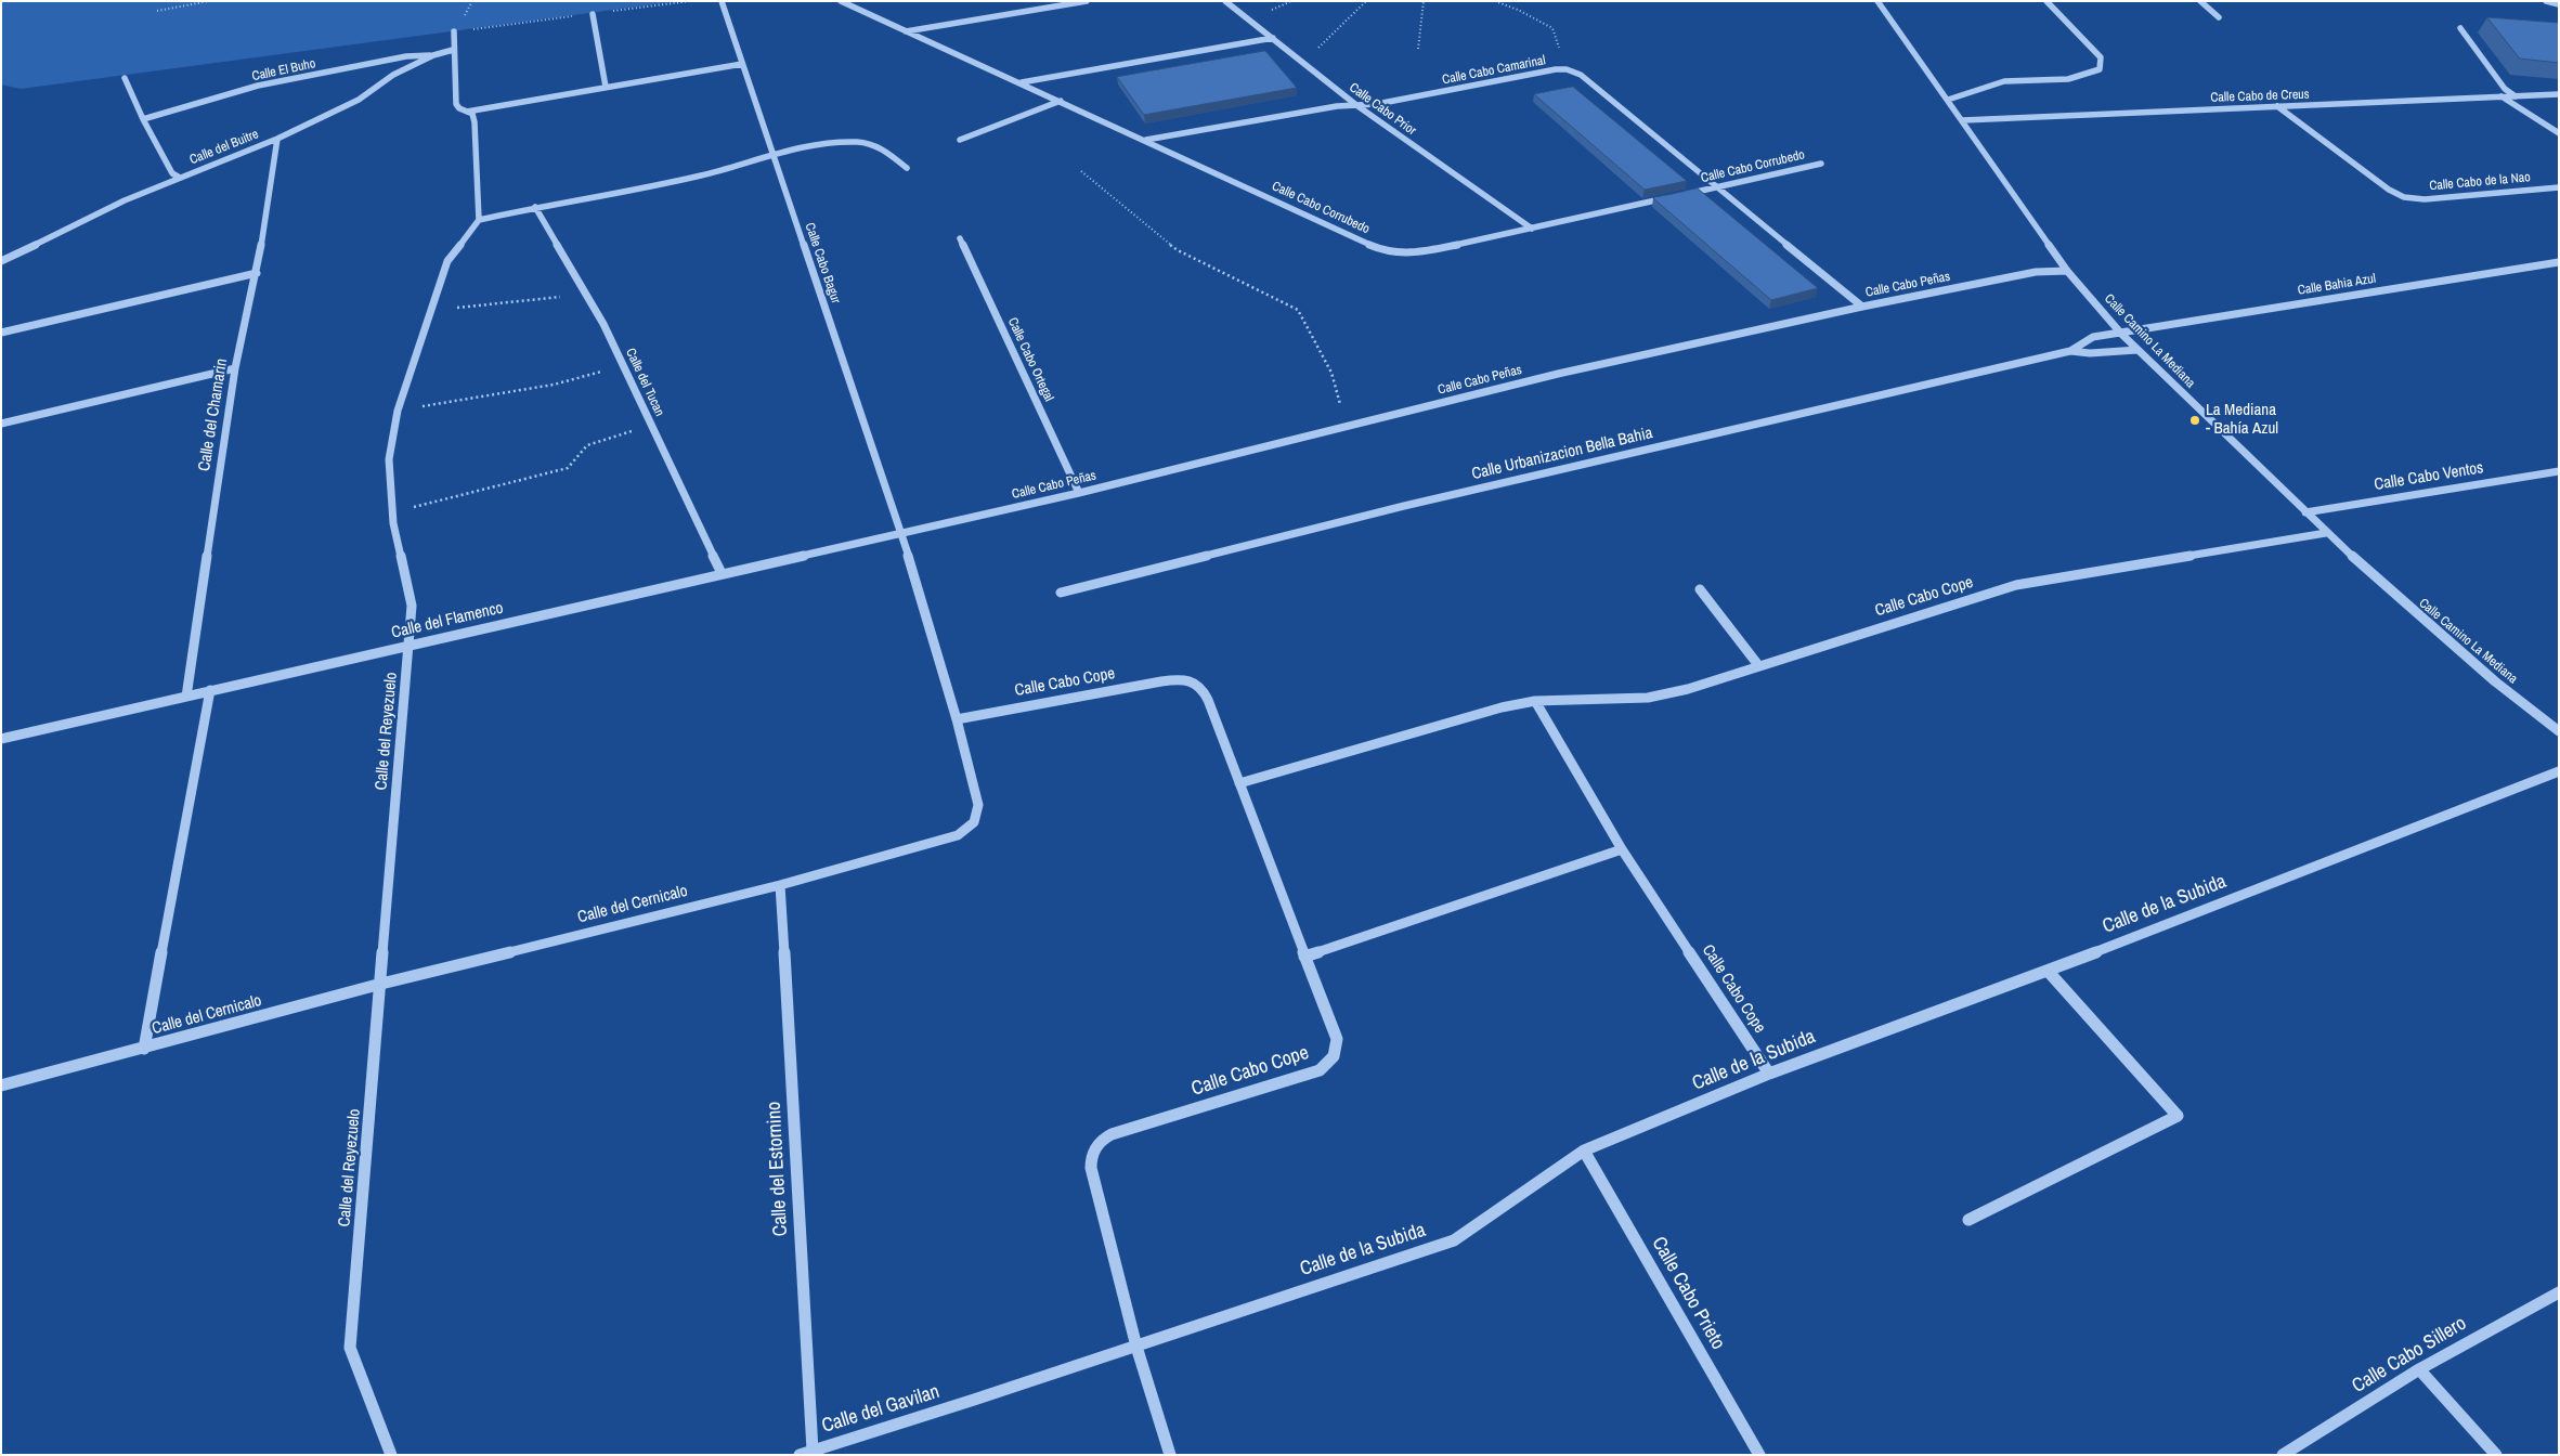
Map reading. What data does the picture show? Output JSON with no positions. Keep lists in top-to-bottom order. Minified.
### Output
{"streets":{"street":["Calle El Buho","Calle Cabo Camarinal","Calle Cabo de Creus","Calle Cabo Prior","Calle del Buitre","Calle Cabo Corrubedo","Calle Cabo de la Nao","Calle Cabo Bagur","Calle Cabo Peñas","Calle Bahia Azul","Calle Camino La Mediana","Calle Cabo Ortegal","Calle del Tucan","Calle del Chamarin","Calle Urbanizacion Bella Bahia","Calle Cabo Ventos","Calle Cabo Cope","Calle del Flamenco","Calle del Reyezuelo","Calle del Cernicalo","Calle de la Subida","Calle del Estornino","Calle Cabo Prieto","Calle Cabo Sillero","Calle del Gavilan"]},"crossings":[["Calle El Buho","Calle del Buitre"],["Calle Cabo Camarinal","Calle Cabo Prior"],["Calle Cabo Camarinal","Calle Cabo Corrubedo"],["Calle Cabo Camarinal","Calle Cabo Peñas"],["Calle Cabo de Creus","Calle Cabo de la Nao"],["Calle Cabo de Creus","Calle Camino La Mediana"],["Calle Cabo Prior","Calle Cabo Corrubedo"],["Calle del Buitre","Calle del Chamarin"],["Calle Cabo Bagur","Calle Cabo Peñas"],["Calle Cabo Bagur","Calle del Flamenco"],["Calle Cabo Bagur","Calle del Cernicalo"],["Calle Cabo Peñas","Calle Camino La Mediana"],["Calle Cabo Peñas","Calle Cabo Ortegal"],["Calle Cabo Peñas","Calle del Flamenco"],["Calle Cabo Peñas","Calle del Cernicalo"],["Calle Bahia Azul","Calle Camino La Mediana"],["Calle Bahia Azul","Calle Urbanizacion Bella Bahia"],["Calle Camino La Mediana","Calle Urbanizacion Bella Bahia"],["Calle Camino La Mediana","Calle Cabo Ventos"],["Calle Camino La Mediana","Calle Cabo Cope"],["Calle del Tucan","Calle del Flamenco"],["Calle del Chamarin","Calle del Flamenco"],["Calle Cabo Cope","Calle del Cernicalo"],["Calle Cabo Cope","Calle de la Subida"],["Calle del Flamenco","Calle del Reyezuelo"],["Calle del Flamenco","Calle del Cernicalo"],["Calle del Reyezuelo","Calle del Cernicalo"],["Calle del Cernicalo","Calle del Estornino"],["Calle de la Subida","Calle Cabo Prieto"],["Calle de la Subida","Calle del Gavilan"],["Calle del Estornino","Calle del Gavilan"]],"places":["La Mediana - Bahía Azul"]}
